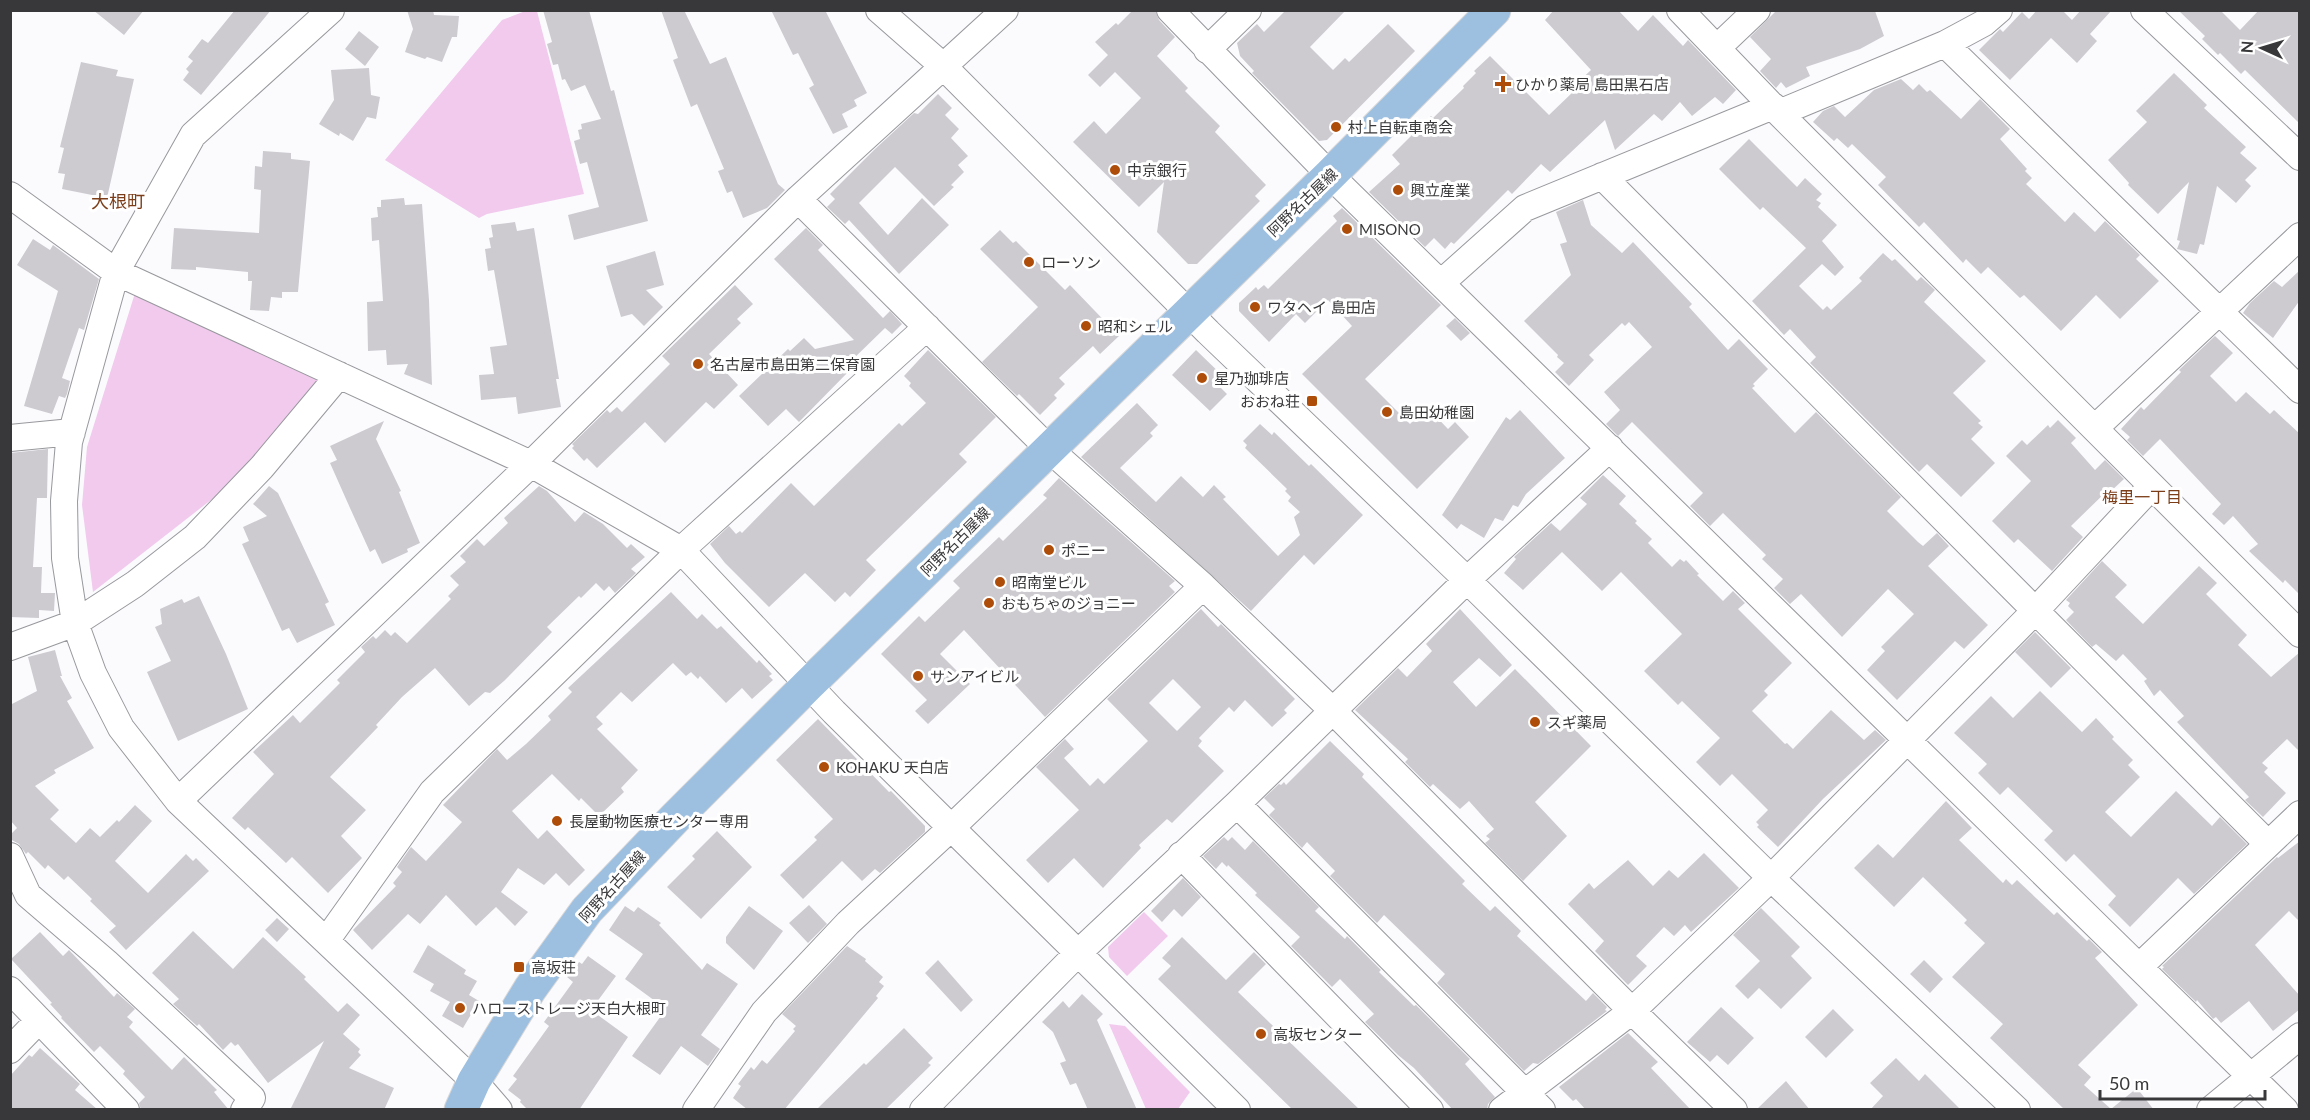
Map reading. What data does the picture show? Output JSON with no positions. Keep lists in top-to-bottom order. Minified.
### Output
{"streets":{"main road":["阿野名古屋線"]},"districts":["大根町","梅里一丁目"],"places":{"health":["ひかり薬局 島田黒石店"],"other":["村上自転車商会","中京銀行","興立産業","MISONO","ローソン","ワタヘイ 島田店","昭和シェル","名古屋市島田第二保育園","星乃珈琲店","島田幼稚園","ポニー","昭南堂ビル","おもちゃのジョニー","サンアイビル","スギ薬局","KOHAKU 天白店","長屋動物医療センター専用","ハローストレージ天白大根町","高坂センター"],"transit":["おおね荘","高坂荘"]},"scale_bar":"50 m","north":"left"}
